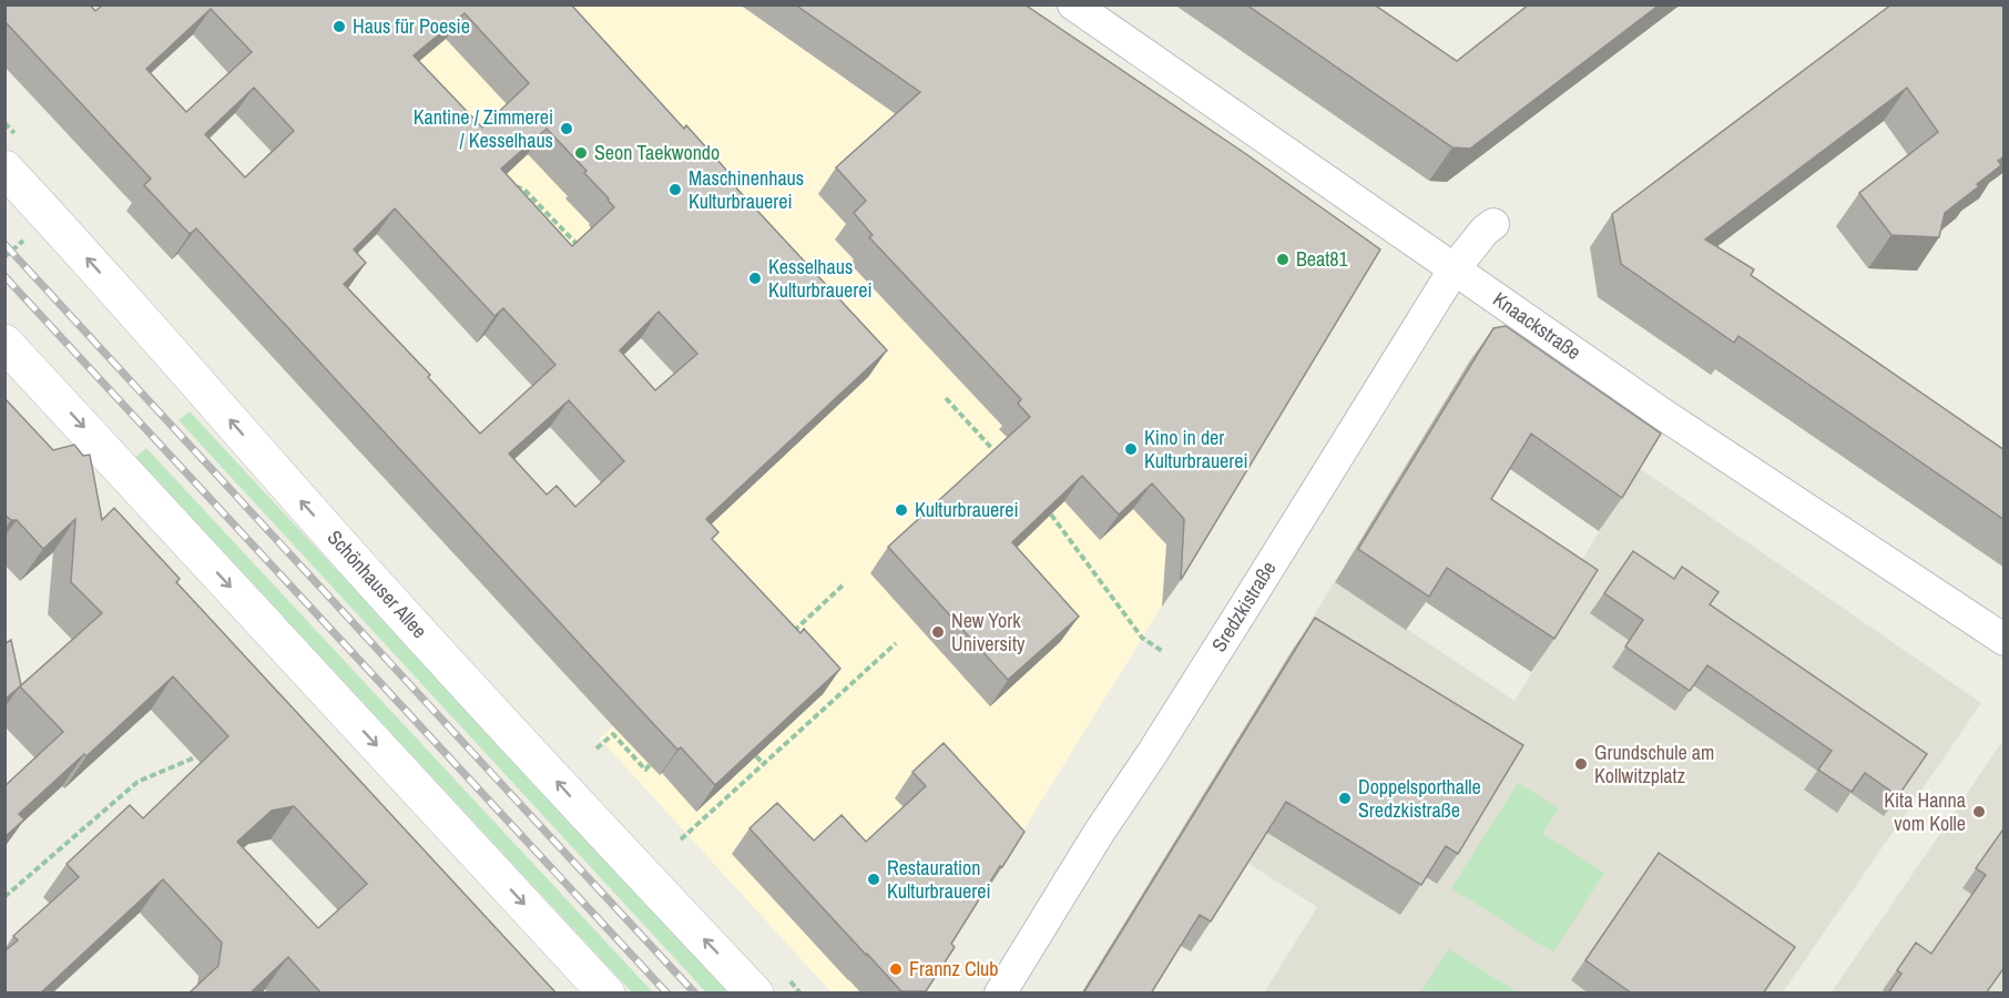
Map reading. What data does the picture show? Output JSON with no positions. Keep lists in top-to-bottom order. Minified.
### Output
{"streets":{"main road":["Schönhauser Allee"],"street":["Knaackstraße","Sredzkistraße"]},"crossings":[["Knaackstraße","Sredzkistraße"]],"places":["Haus für Poesie","Kantine / Zimmerei / Kesselhaus","Seon Taekwondo","Maschinenhaus Kulturbrauerei","Beat81","Kesselhaus Kulturbrauerei","Kino in der Kulturbrauerei","Kulturbrauerei","New York University","Grundschule am Kollwitzplatz","Doppelsporthalle Sredzkistraße","Kita Hanna vom Kolle","Restauration Kulturbrauerei","Frannz Club"]}
